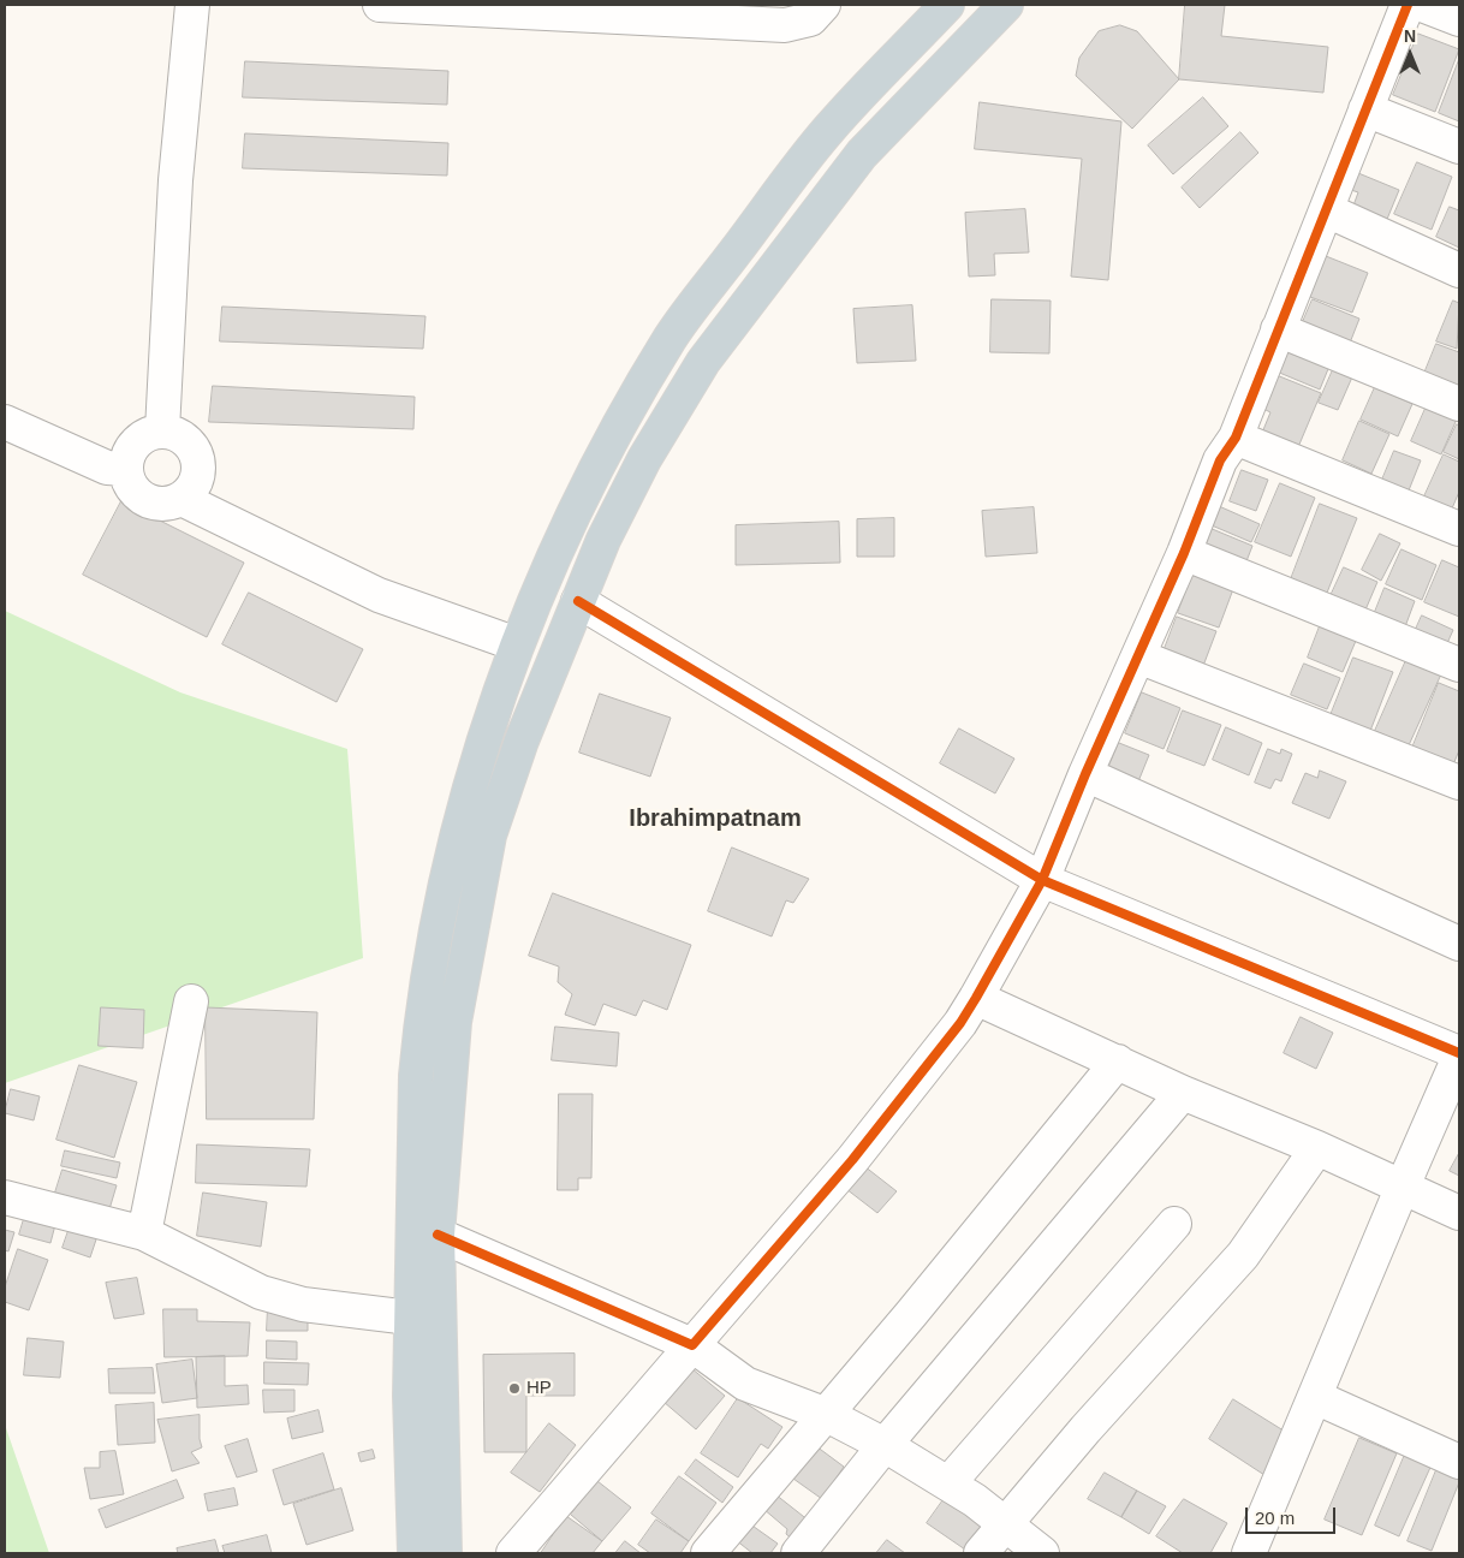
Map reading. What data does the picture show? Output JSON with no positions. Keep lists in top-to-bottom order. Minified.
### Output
{"districts":["Ibrahimpatnam"],"places":["HP"],"scale_bar":"20 m","north":"top"}
